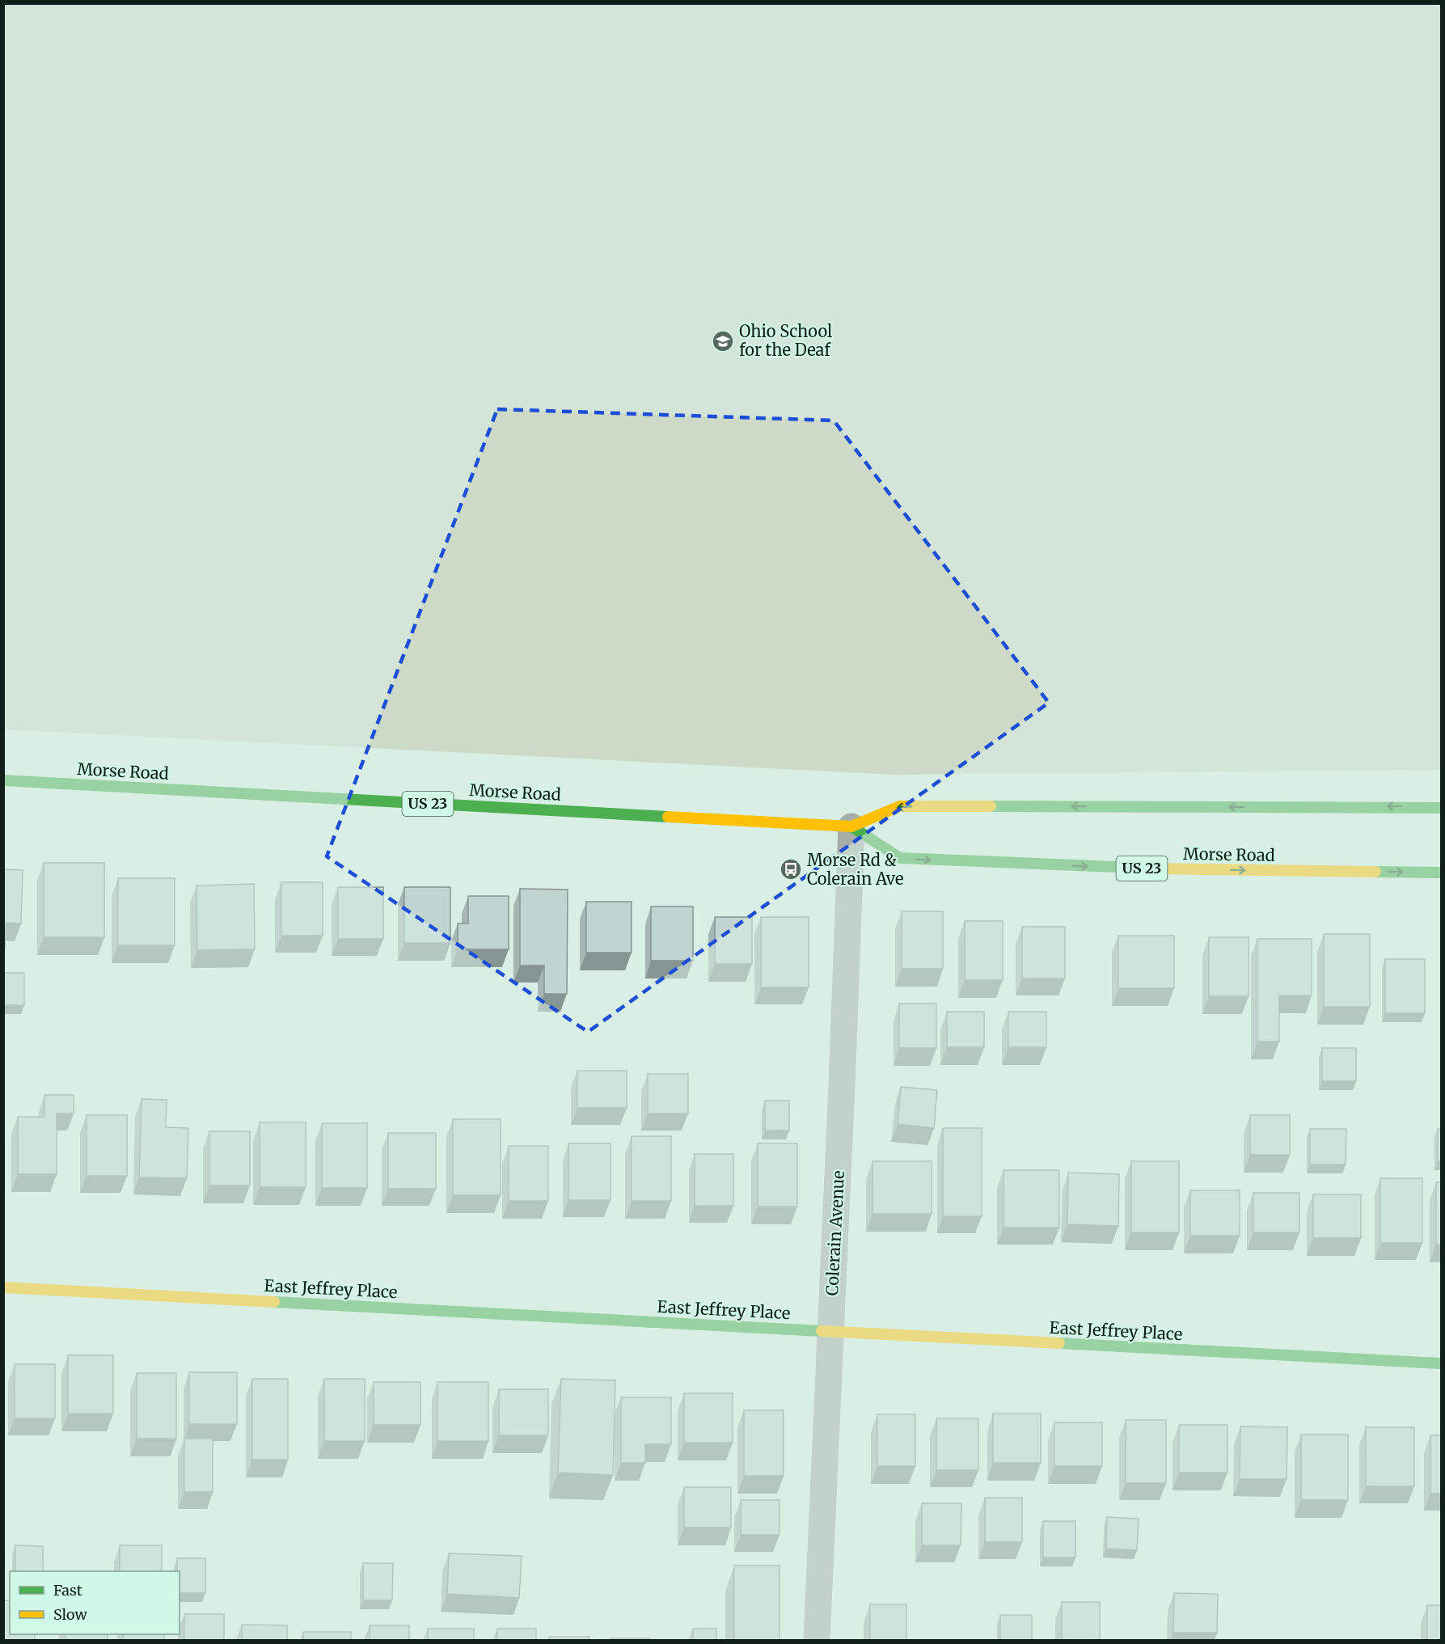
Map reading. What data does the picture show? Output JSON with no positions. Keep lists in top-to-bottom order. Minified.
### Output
{"streets":{"main road":["Morse Road","US 23","East Jeffrey Place"],"street":["Colerain Avenue"]},"crossings":[["Morse Road","Colerain Avenue"],["Colerain Avenue","East Jeffrey Place"]],"places":{"school or university":["Ohio School for the Deaf"],"bus stop":["Morse Rd & Colerain Ave"]},"legend":["Fast","Slow"]}
